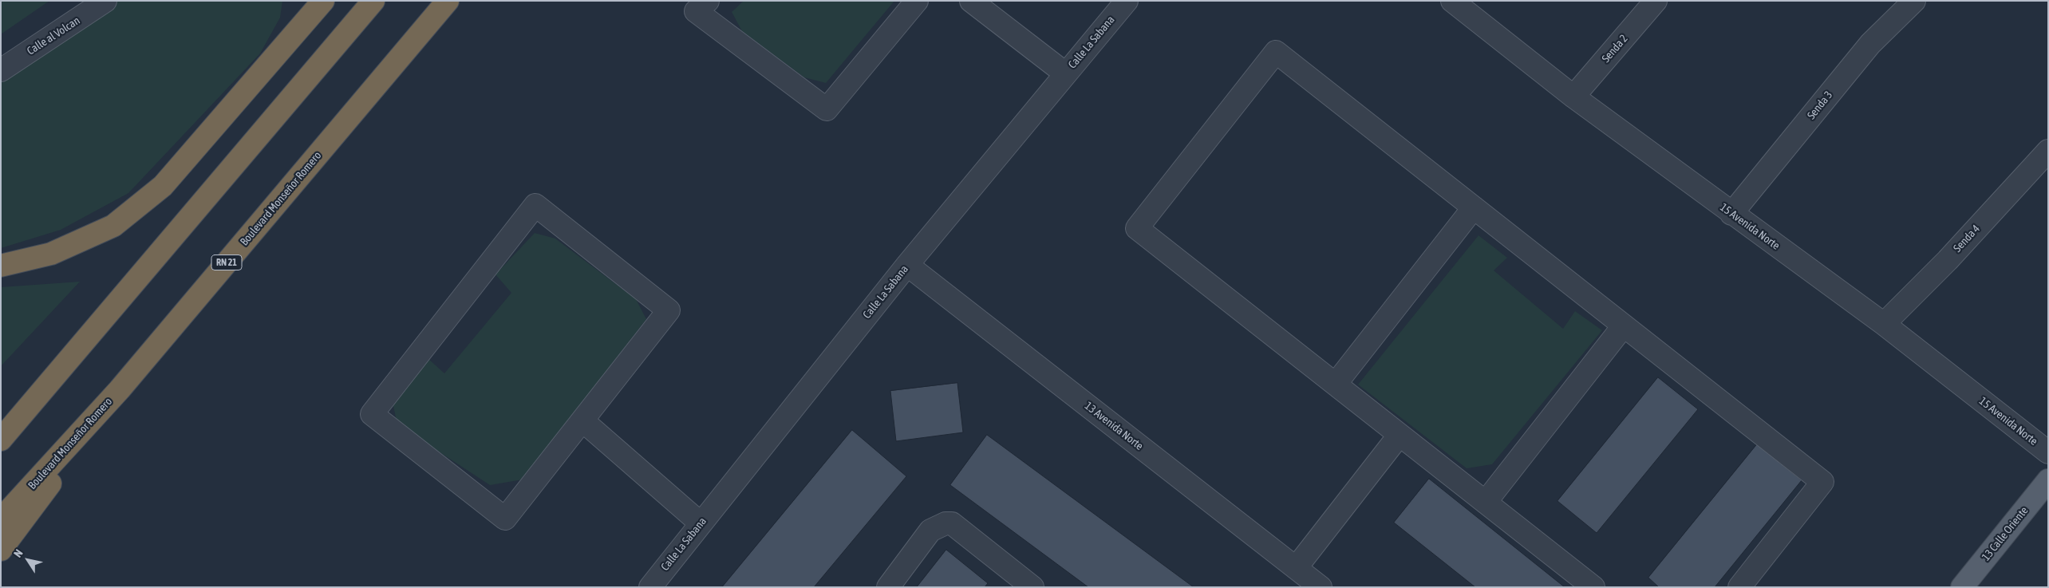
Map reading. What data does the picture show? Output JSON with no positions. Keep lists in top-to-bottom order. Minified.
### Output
{"streets":{"highway":["Boulevard Monseñor Romero","RN 21"],"main road":["13 Calle Oriente"],"street":["Calle al Volcan","Calle La Sabana","Senda 2","Senda 3","15 Avenida Norte","Senda 4","13 Avenida Norte"]},"crossings":[["Calle La Sabana","13 Avenida Norte"],["Senda 2","15 Avenida Norte"],["Senda 3","15 Avenida Norte"],["15 Avenida Norte","Senda 4"]],"north":"top left"}
